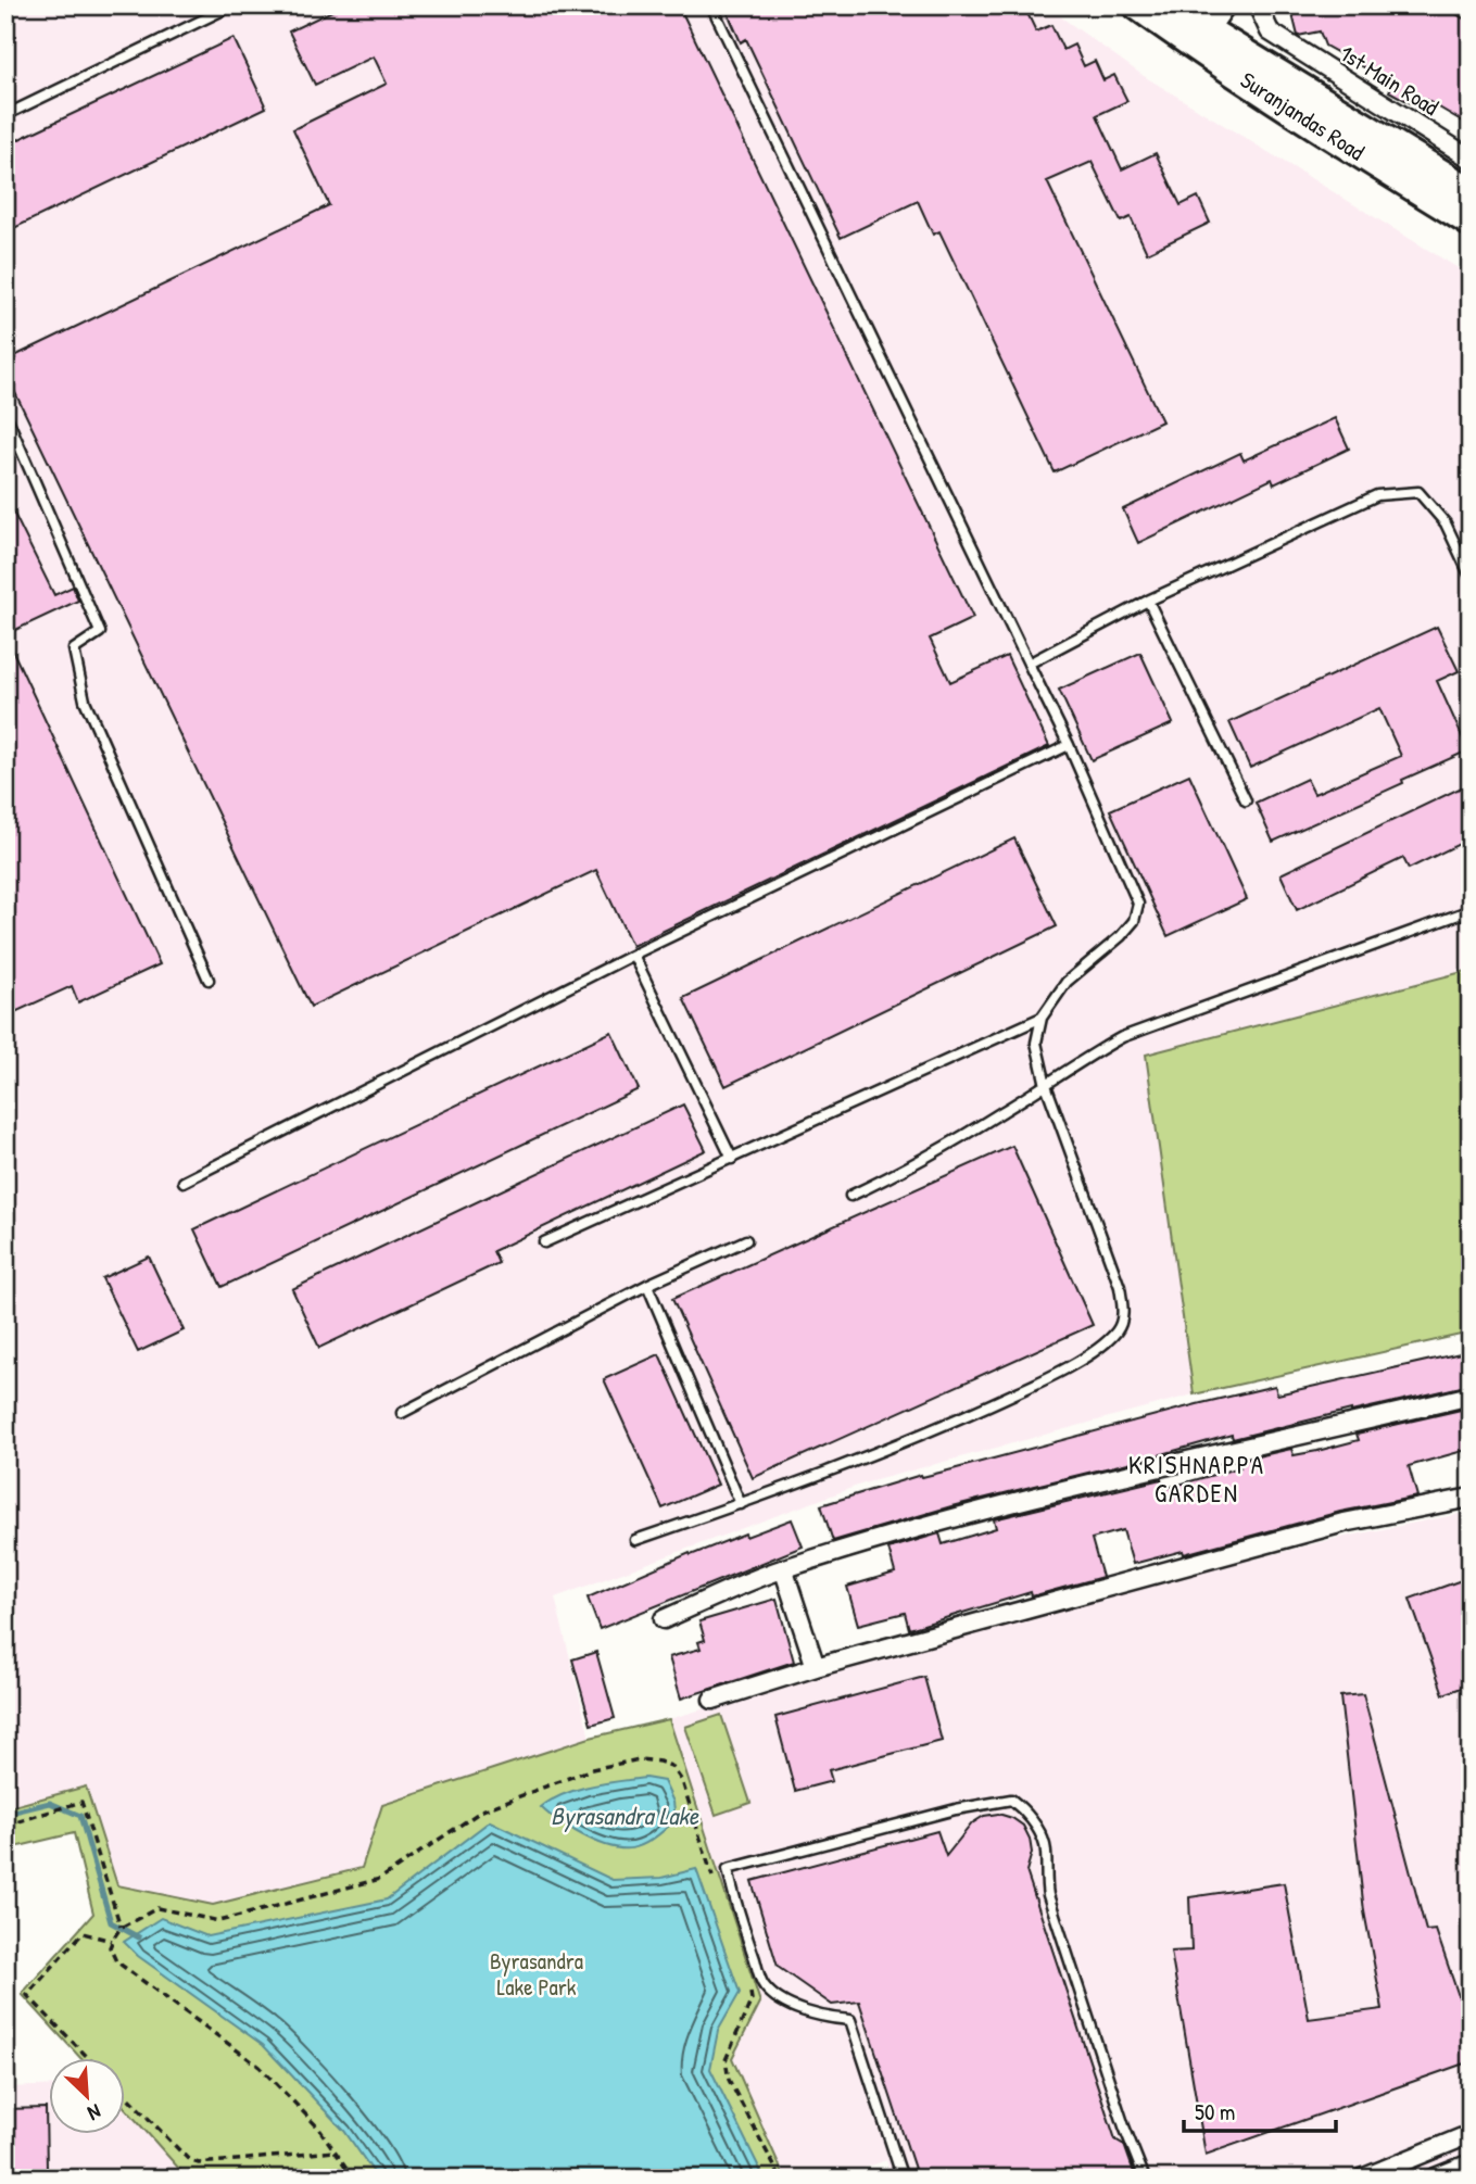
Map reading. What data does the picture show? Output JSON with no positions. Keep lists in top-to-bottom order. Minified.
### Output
{"streets":{"main road":["Suranjandas Road"],"street":["1st Main Road"]},"districts":["KRISHNAPPA GARDEN"],"water":["Byrasandra Lake"],"parks":["Byrasandra Lake Park"],"scale_bar":"50 m","north":"bottom right"}
